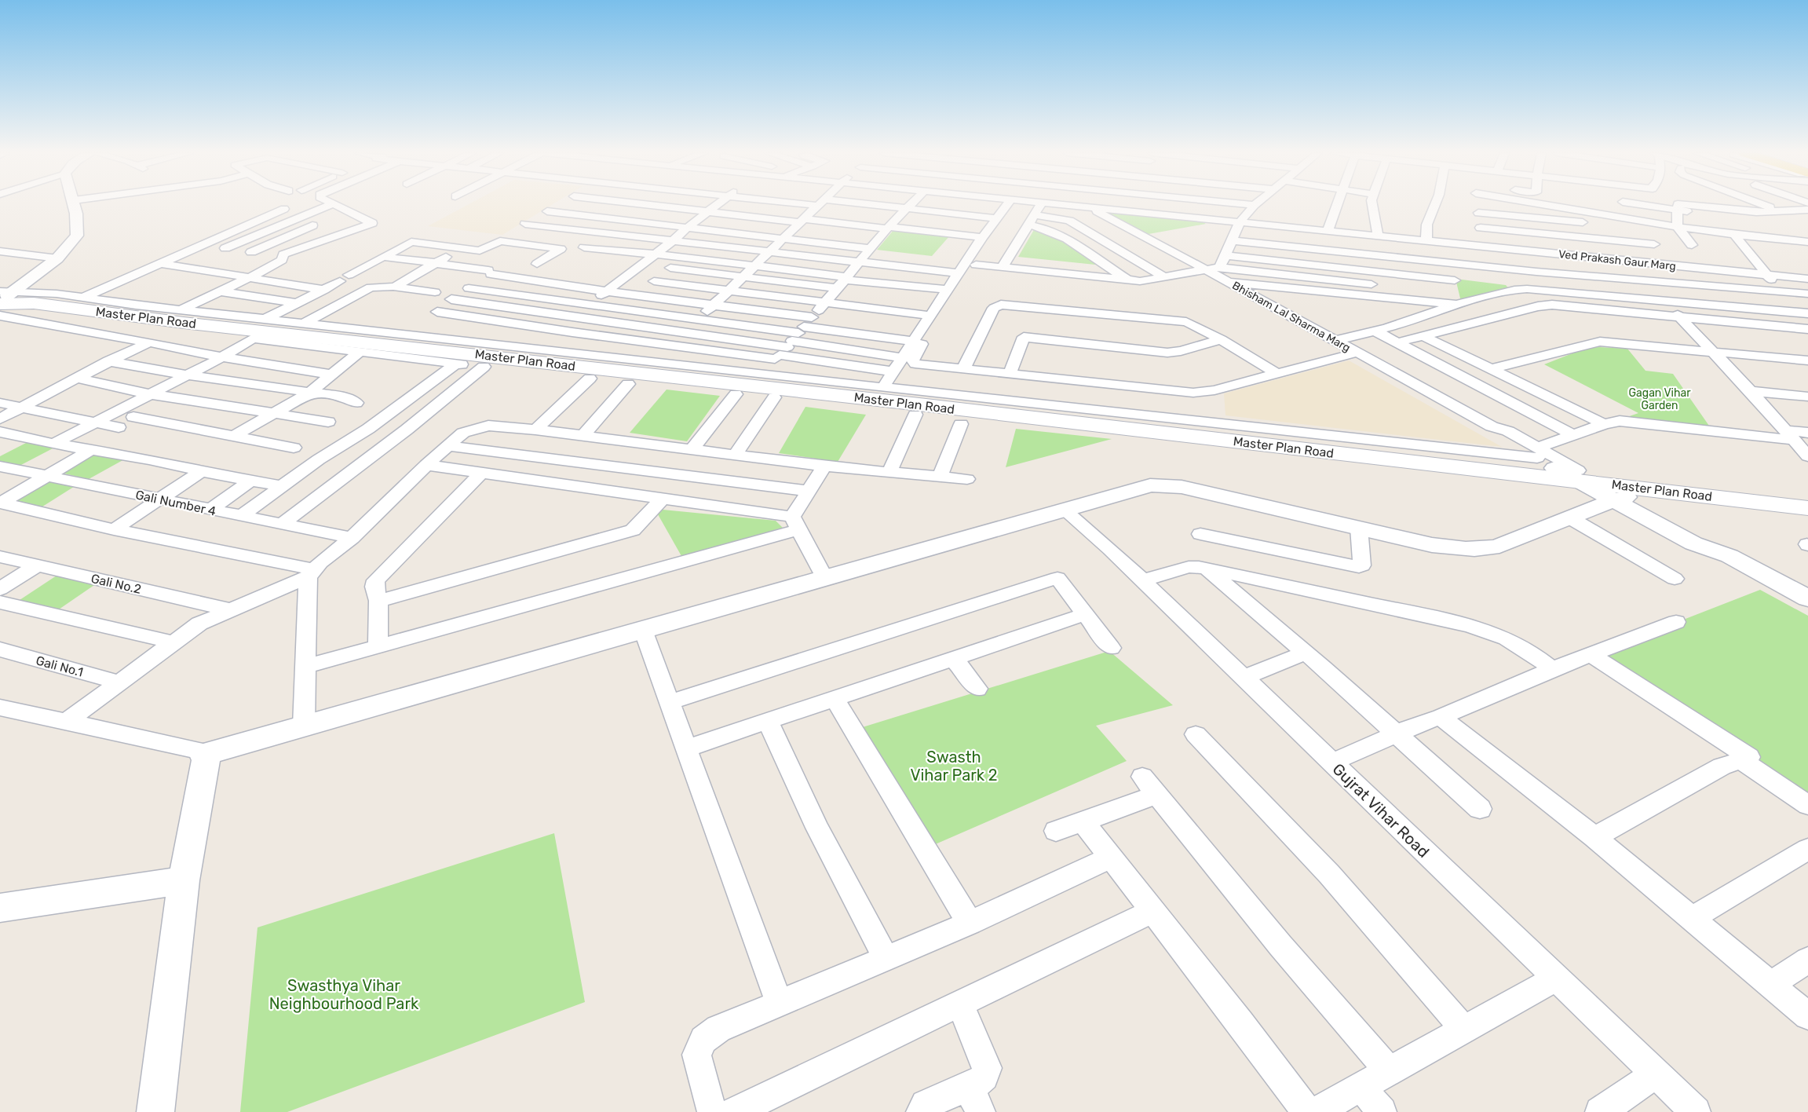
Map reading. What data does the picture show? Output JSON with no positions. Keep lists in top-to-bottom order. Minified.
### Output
{"streets":{"main road":["Master Plan Road"],"street":["Ved Prakash Gaur Marg","Bhisham Lal Sharma Marg","Gali Number 4","Gali No.2","Gali No.1","Gujrat Vihar Road"]},"crossings":[["Ved Prakash Gaur Marg","Bhisham Lal Sharma Marg"],["Bhisham Lal Sharma Marg","Master Plan Road"]],"parks":["Gagan Vihar Garden","Swasth Vihar Park 2","Swasthya Vihar Neighbourhood Park"]}
